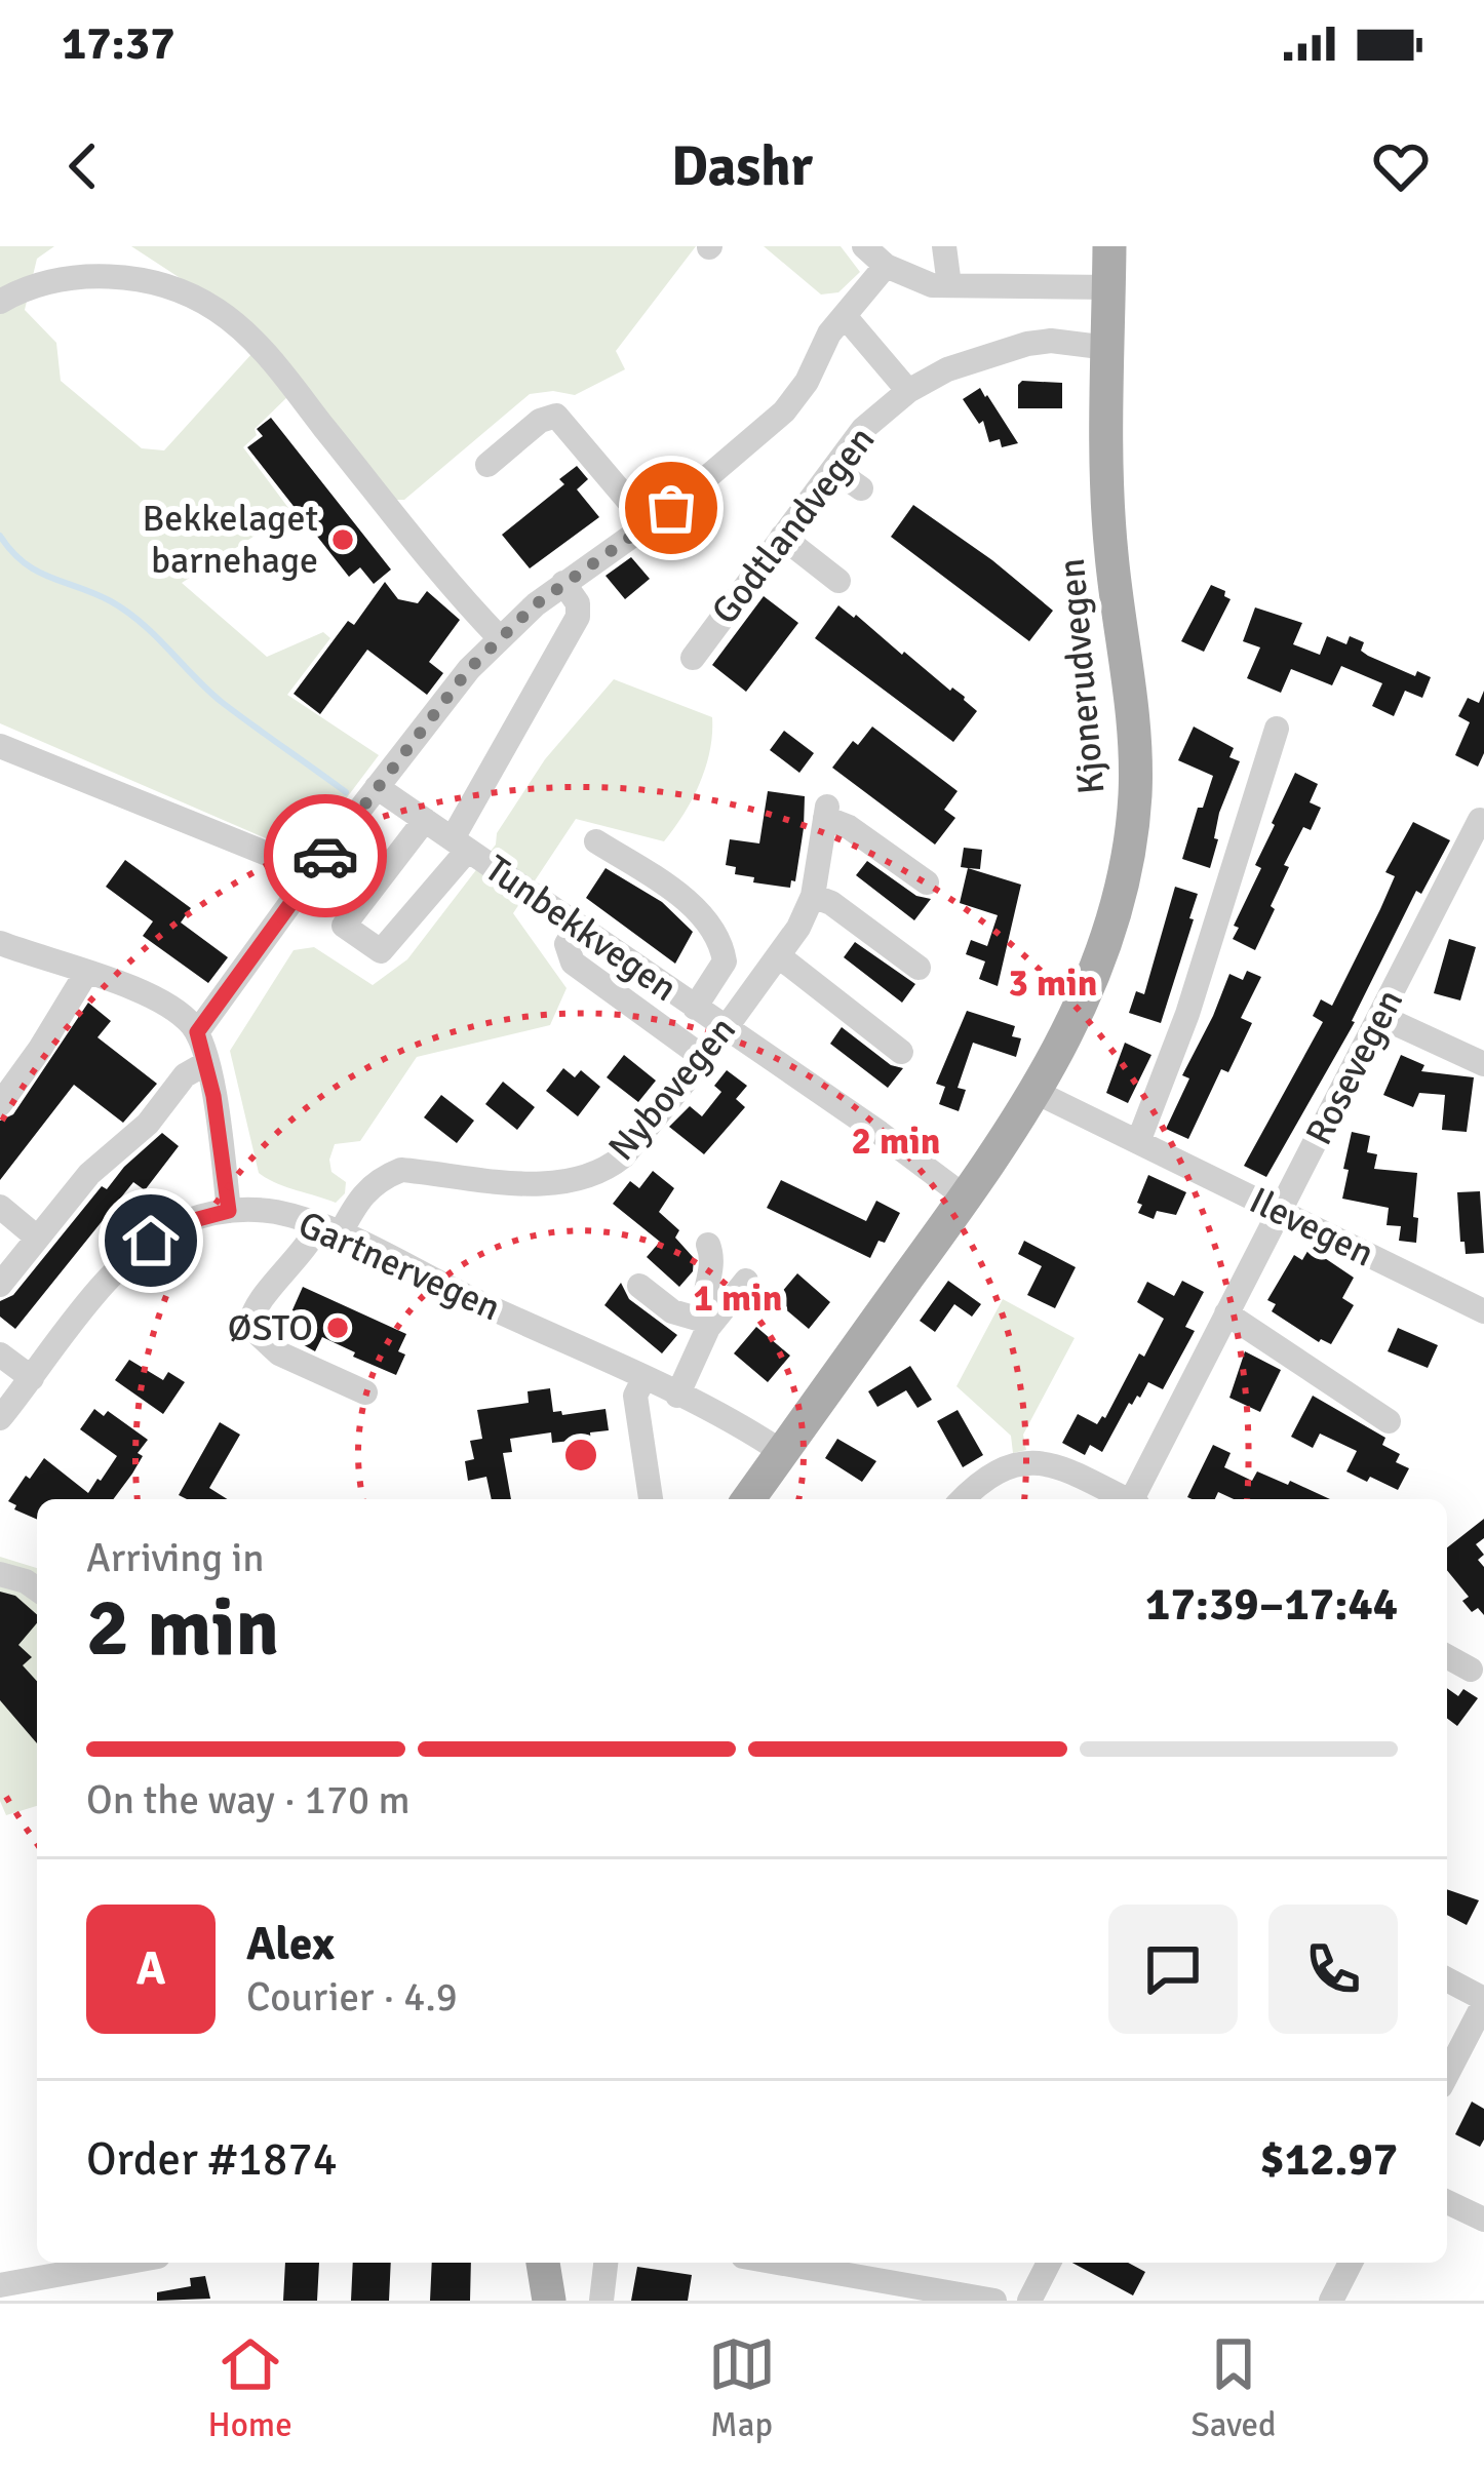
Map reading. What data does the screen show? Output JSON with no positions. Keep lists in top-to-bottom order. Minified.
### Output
{"streets":{"main road":["Kjonerudvegen"],"street":["Godtlandvegen","Tunbekkvegen","Rosevegen","Nybovegen","Ilevegen","Gartnervegen"]},"crossings":[["Godtlandvegen","Kjonerudvegen"],["Kjonerudvegen","Tunbekkvegen"],["Kjonerudvegen","Ilevegen"],["Kjonerudvegen","Gartnervegen"],["Tunbekkvegen","Nybovegen"],["Rosevegen","Ilevegen"],["Nybovegen","Gartnervegen"]],"places":["Bekkelaget barnehage","ØSTO"],"page":{"status":"17:37","header":"Dashr","heading":["2 min","Arriving in","17:39–17:44"],"panel":["Alex","Courier · 4.9","Order #1874","$12.97"],"bar":"On the way · 170 m","round":"A","tabs":["Home","Map","Saved"]},"rings":["3 min","2 min","1 min"]}
